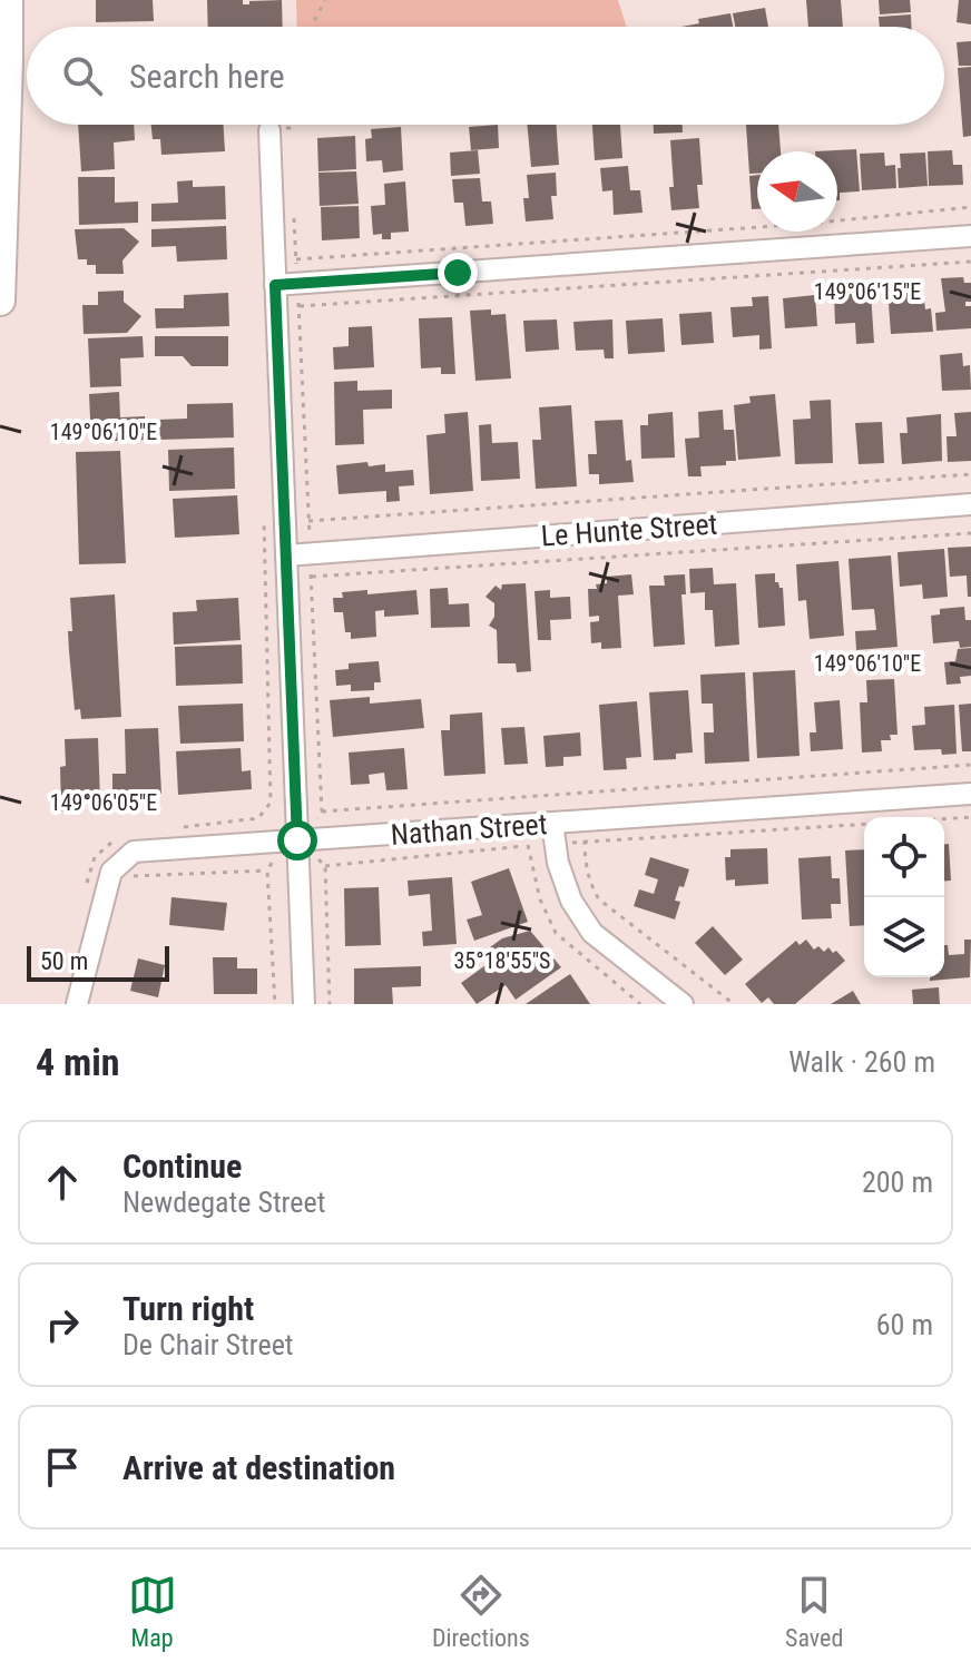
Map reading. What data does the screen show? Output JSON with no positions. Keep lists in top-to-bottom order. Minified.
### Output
{"streets":{"street":["Le Hunte Street","Nathan Street"]},"scale_bar":"50 m","north":"left","page":{"search":"Search here","scale":"50 m","heading":["4 min","Walk · 260 m"],"list":[["Continue","Newdegate Street","200 m"],["Turn right","De Chair Street","60 m"],"Arrive at destination"],"nav":["Map","Directions","Saved"]},"coordinates":["149°06'15\"E","149°06'10\"E","149°06'05\"E","35°18'55\"S"]}
